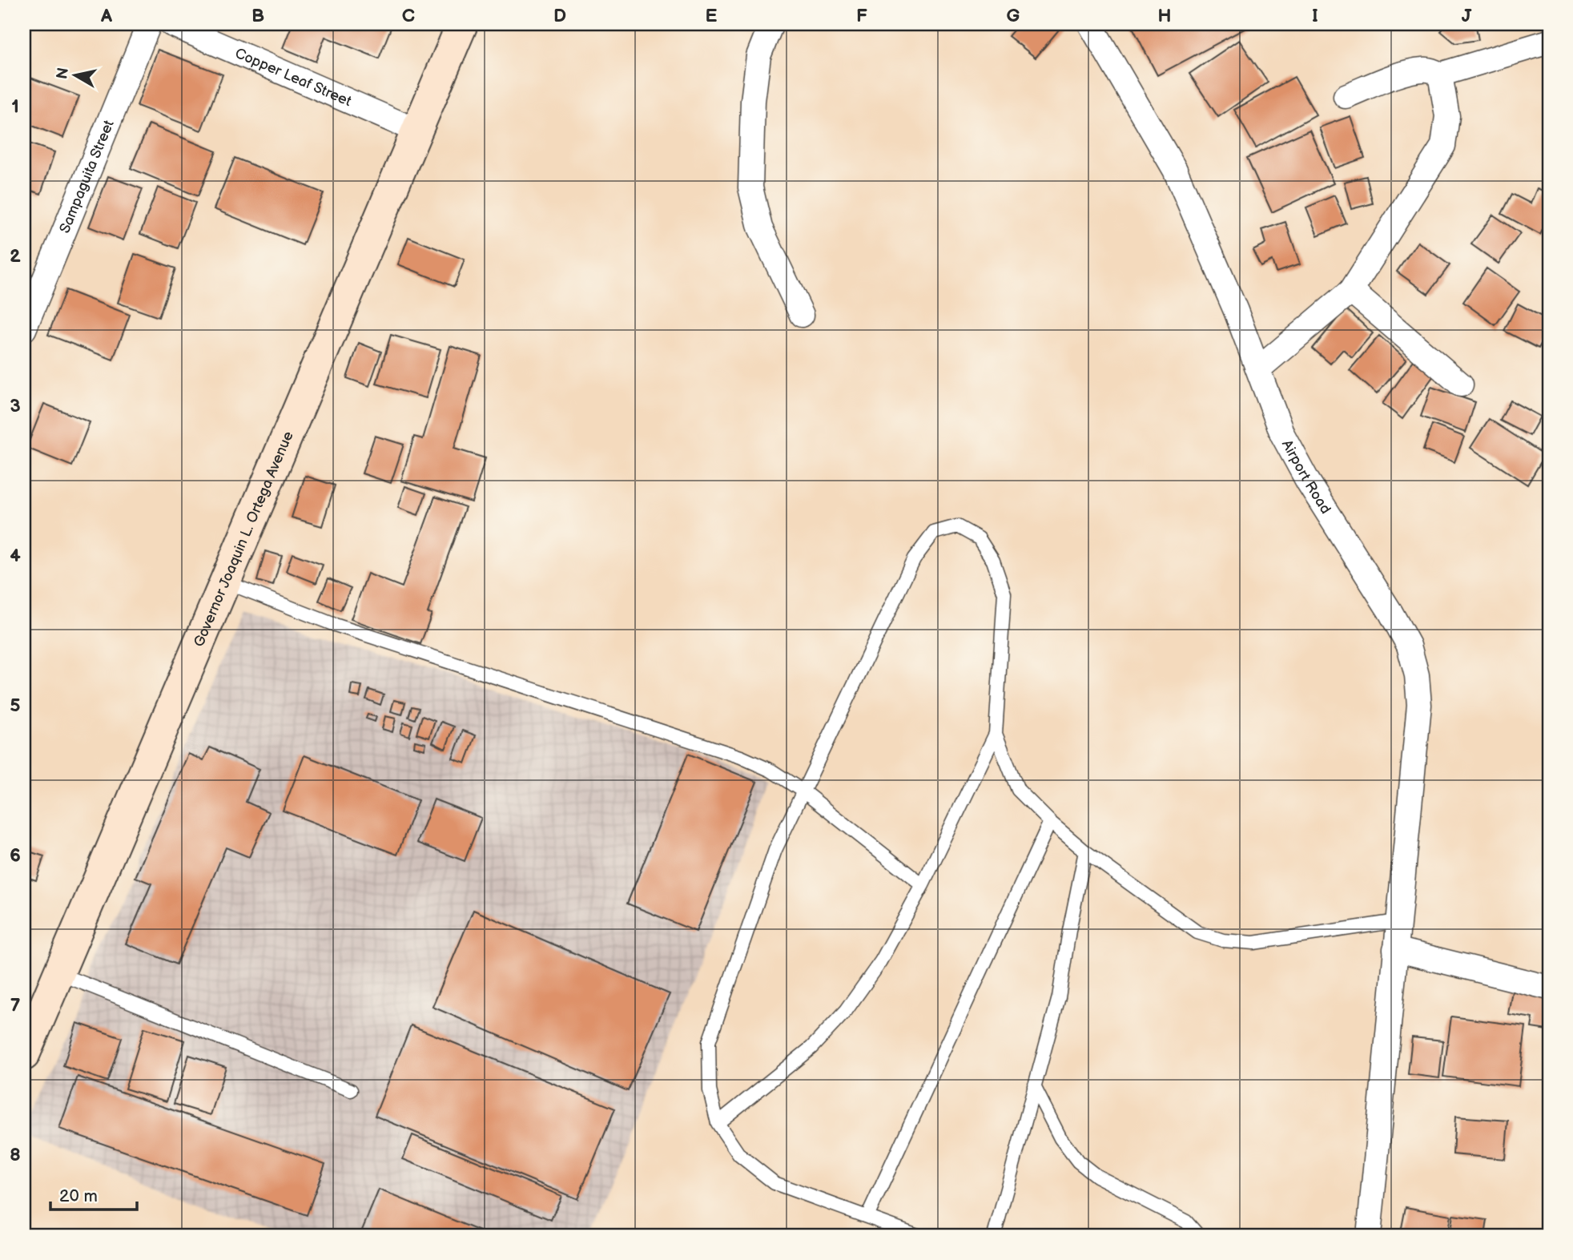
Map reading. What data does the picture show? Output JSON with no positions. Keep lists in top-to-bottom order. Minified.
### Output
{"streets":{"street":["Copper Leaf Street","Sampaguita Street","Airport Road","Governor Joaquin L. Ortega Avenue"]},"crossings":[["Copper Leaf Street","Governor Joaquin L. Ortega Avenue"]],"scale_bar":"20 m","north":"left","grid":{"columns":["A","B","C","D","E","F","G","H","I","J"],"rows":["1","2","3","4","5","6","7","8"]}}
